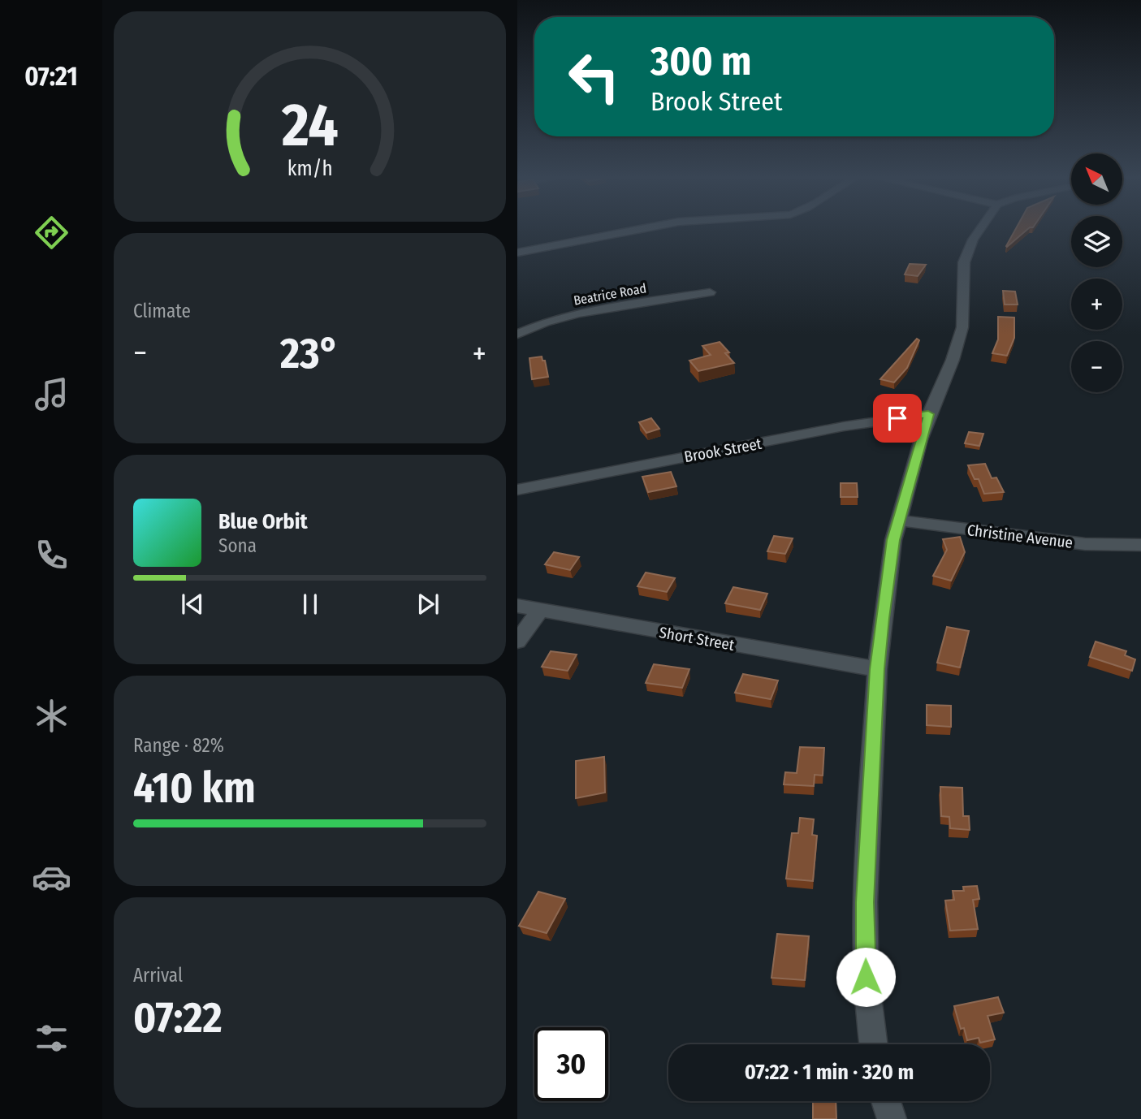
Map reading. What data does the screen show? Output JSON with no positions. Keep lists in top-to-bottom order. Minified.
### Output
{"streets":{"street":["Beatrice Road","Brook Street","Christine Avenue","Short Street"]},"north":"top left","page":{"tabs":"07:21","turn":["300 m","Brook Street"],"map_buttons":["+","−"],"tile":["Climate",["Range · 82%","410 km"],["Arrival","07:22"]],"heat":["−","23°","+"],"song":["Blue Orbit","Sona"],"limit":"30","trip":"07:22 · 1 min · 320 m","gauge":["24","km/h"]}}
